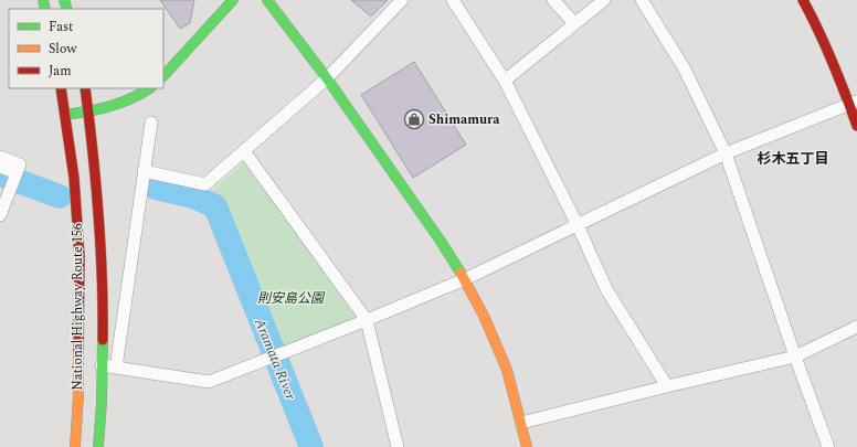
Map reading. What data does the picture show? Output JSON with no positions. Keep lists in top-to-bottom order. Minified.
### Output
{"streets":{"main road":["National Highway Route 156"]},"districts":["杉木五丁目"],"water":["Aramata River"],"parks":["則安島公園"],"places":{"shop":["Shimamura"]},"legend":["Fast","Slow","Jam"]}
